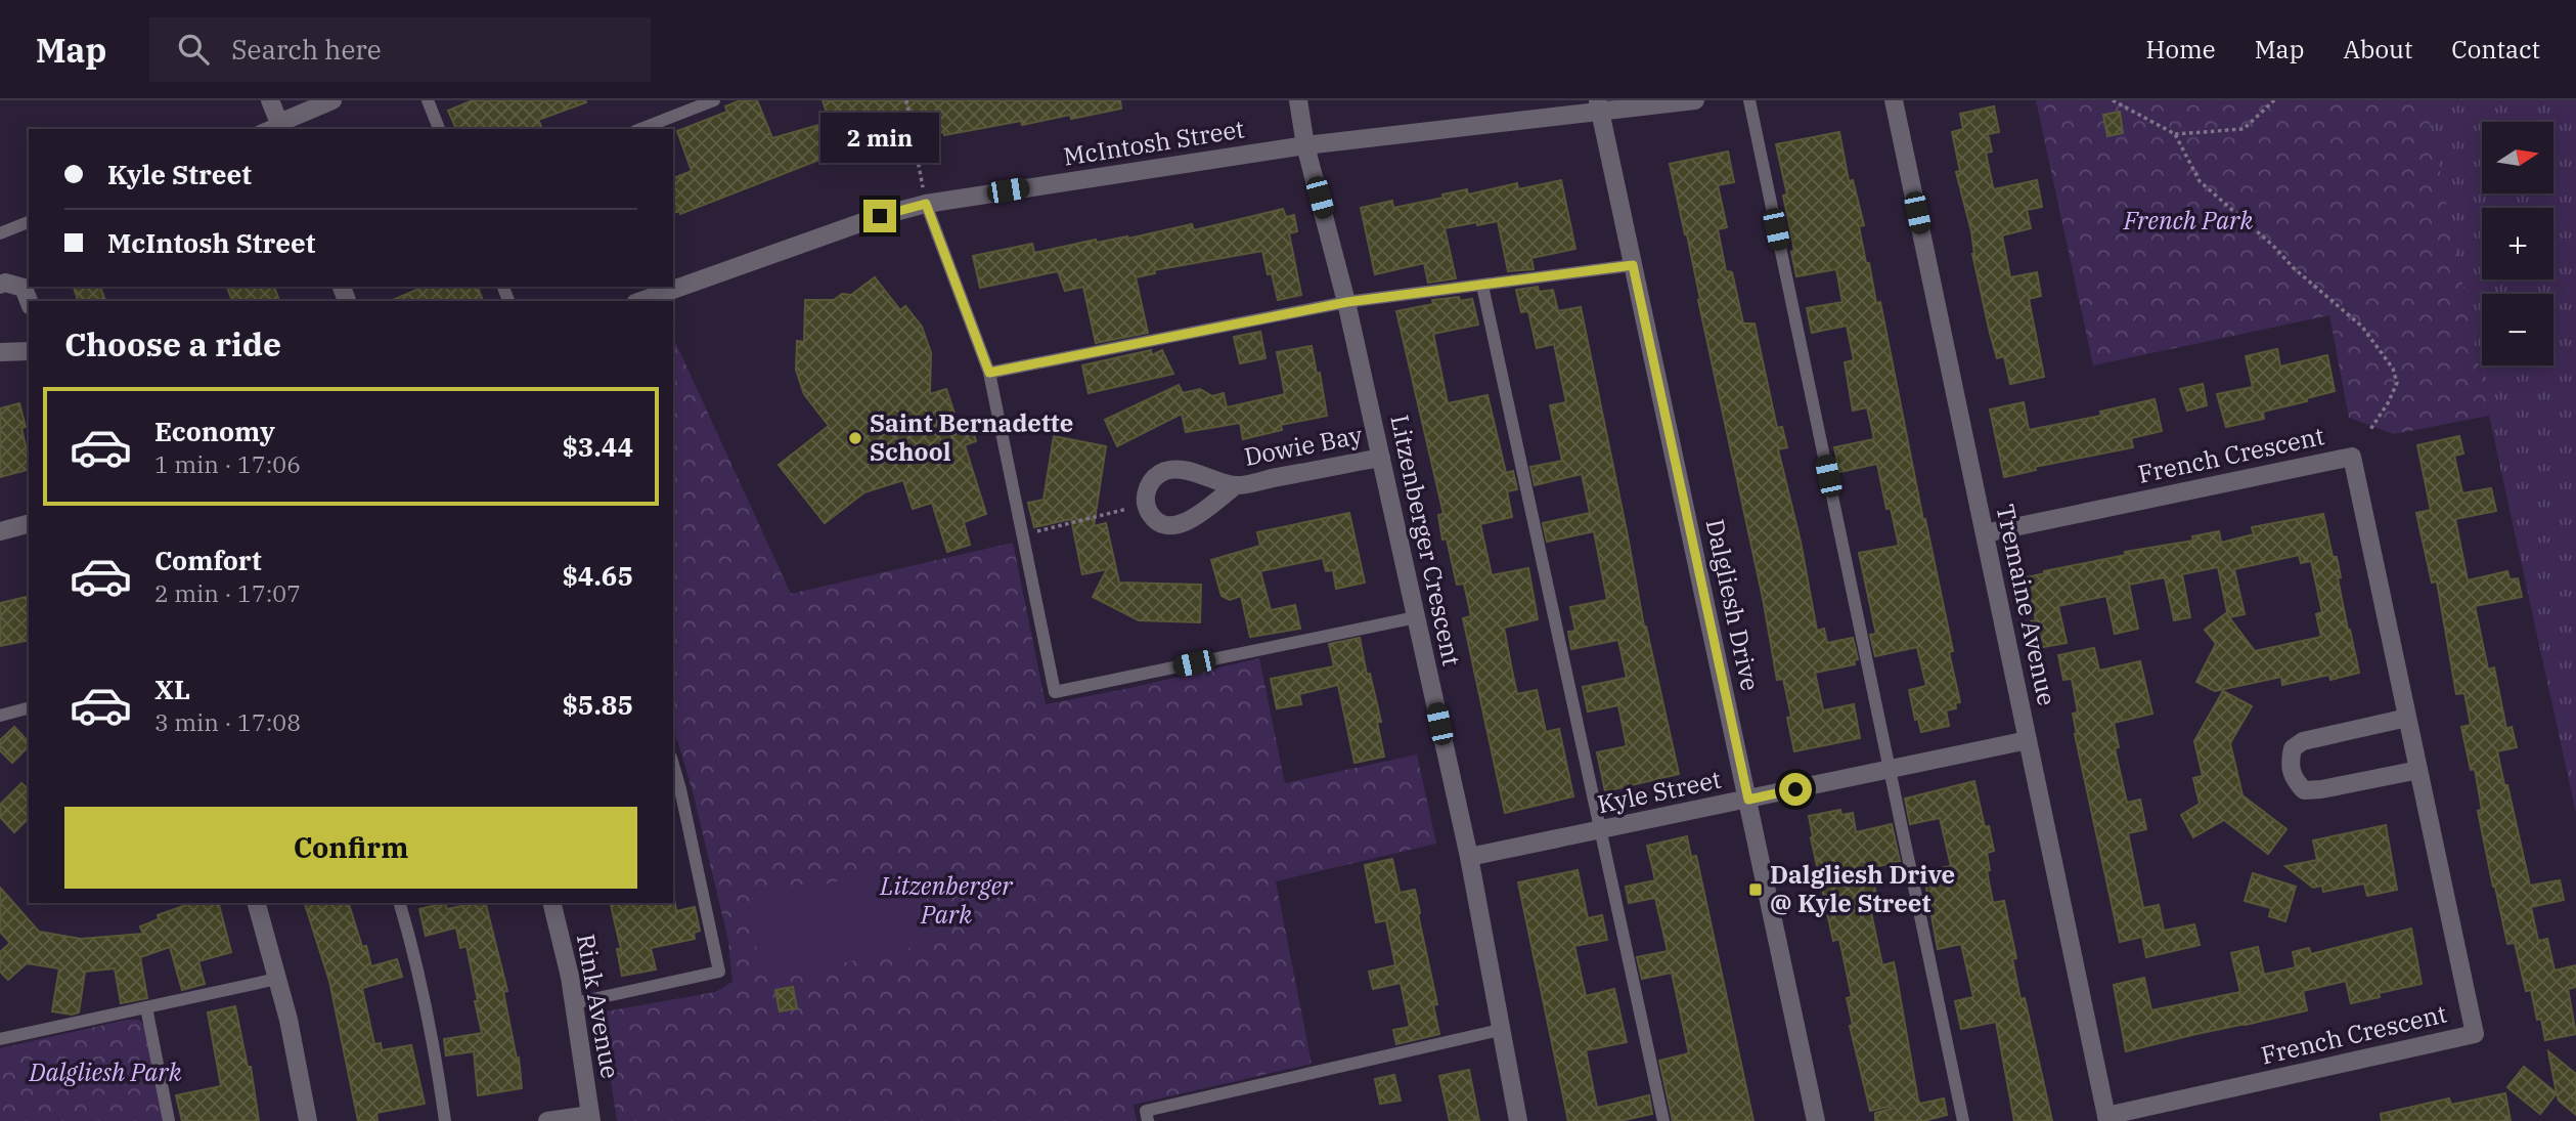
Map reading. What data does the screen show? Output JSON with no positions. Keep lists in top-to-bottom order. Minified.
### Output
{"streets":{"street":["McIntosh Street","Dowie Bay","French Crescent","Litzenberger Crescent","Dalgliesh Drive","Tremaine Avenue","Kyle Street","Rink Avenue"]},"crossings":[["McIntosh Street","Litzenberger Crescent"],["McIntosh Street","Dalgliesh Drive"],["Dowie Bay","Litzenberger Crescent"],["French Crescent","Tremaine Avenue"],["Litzenberger Crescent","Kyle Street"],["Dalgliesh Drive","Kyle Street"],["Tremaine Avenue","Kyle Street"]],"parks":["French Park","Litzenberger Park","Dalgliesh Park"],"places":{"other":["Saint Bernadette School"],"transit":["Dalgliesh Drive @ Kyle Street"]},"north":"right","page":{"header":"Map","search":"Search here","nav":["Home","Map","About","Contact"],"bubble":"2 min","map_buttons":["+","−"],"banner":["Kyle Street","McIntosh Street"],"heading":"Choose a ride","list":[{"name":"Economy","note":"1 min · 17:06","value":"$3.44"},{"name":"Comfort","note":"2 min · 17:07","value":"$4.65"},{"name":"XL","note":"3 min · 17:08","value":"$5.85"}],"buttons":"Confirm"}}
